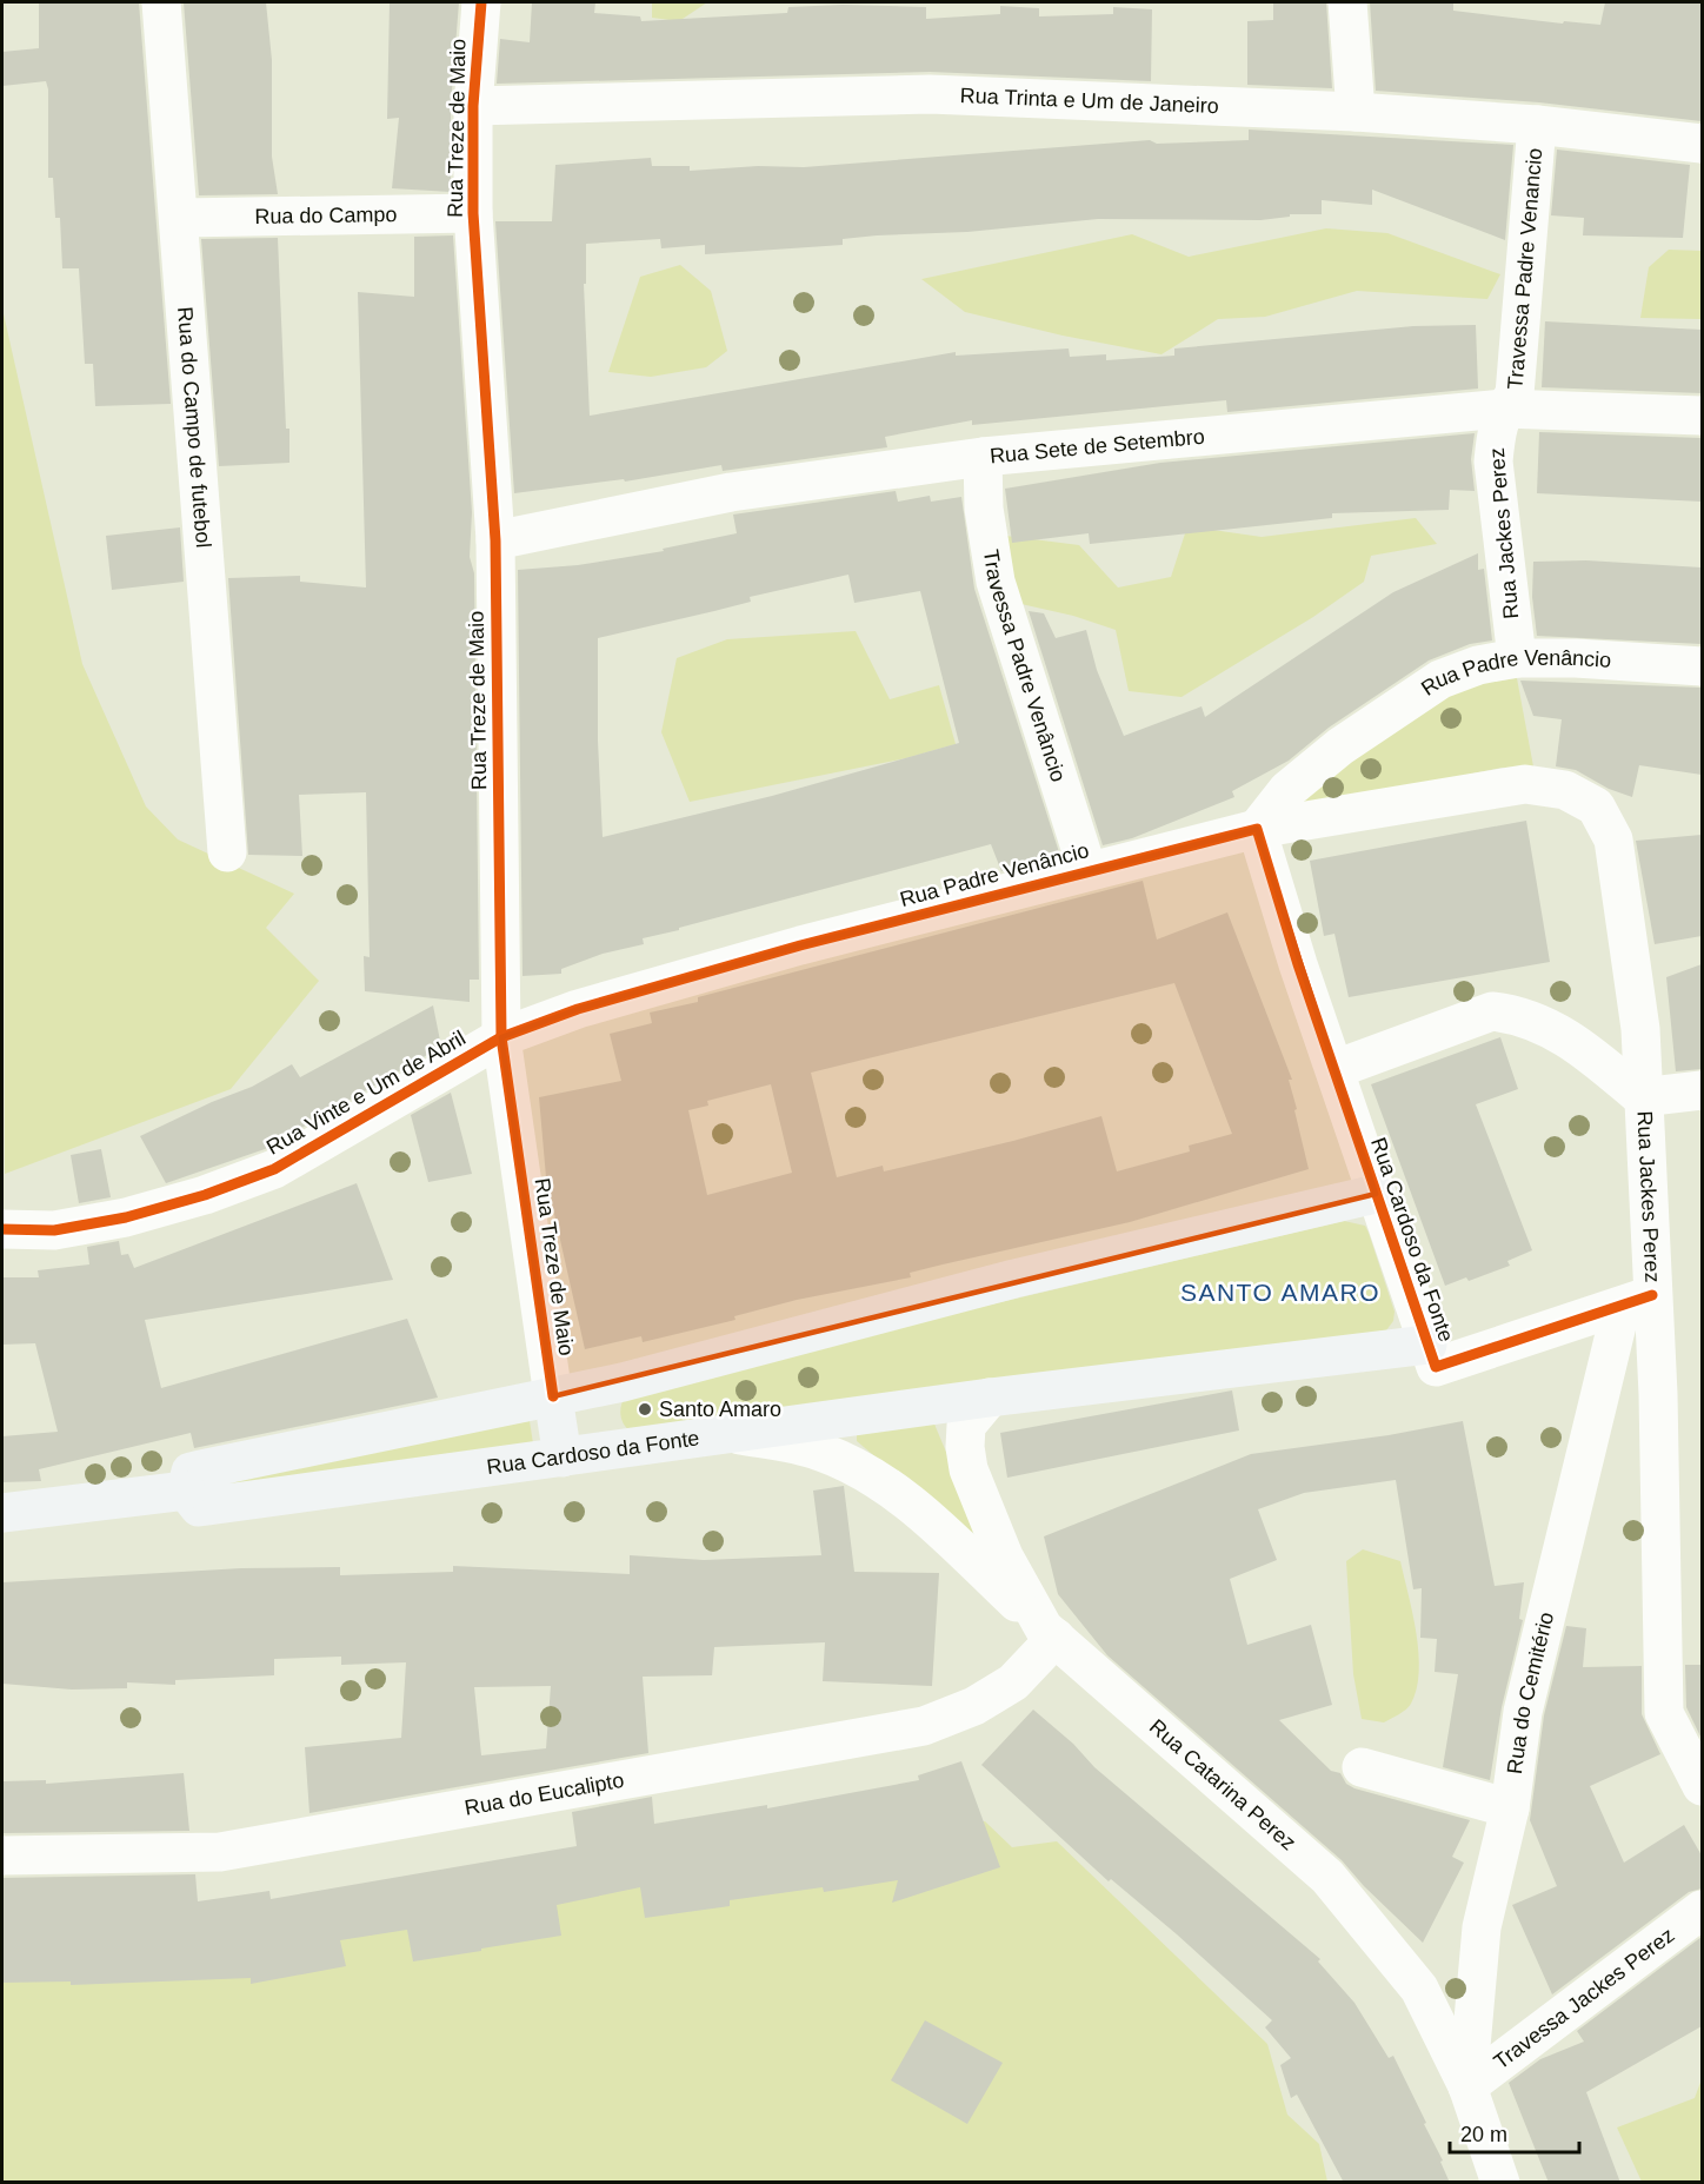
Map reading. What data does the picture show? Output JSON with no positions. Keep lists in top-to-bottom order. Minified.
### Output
{"streets":{"main road":["Rua Cardoso da Fonte"],"street":["Rua Trinta e Um de Janeiro","Rua Treze de Maio","Rua do Campo","Travessa Padre Venancio","Rua do Campo de futebol","Rua Sete de Setembro","Rua Jackes Perez","Travessa Padre Venâncio","Rua Padre Venâncio","Rua Vinte e Um de Abril","Rua do Cemitério","Rua Catarina Perez","Rua do Eucalipto","Travessa Jackes Perez"]},"crossings":[["Rua Trinta e Um de Janeiro","Rua Treze de Maio"],["Rua Trinta e Um de Janeiro","Travessa Padre Venancio"],["Rua Treze de Maio","Rua do Campo"],["Rua Treze de Maio","Rua Sete de Setembro"],["Rua Treze de Maio","Rua Padre Venâncio"],["Rua Treze de Maio","Rua Vinte e Um de Abril"],["Rua Treze de Maio","Rua Cardoso da Fonte"],["Rua do Campo","Rua do Campo de futebol"],["Travessa Padre Venancio","Rua Sete de Setembro"],["Travessa Padre Venancio","Rua Jackes Perez"],["Rua Sete de Setembro","Rua Jackes Perez"],["Rua Sete de Setembro","Travessa Padre Venâncio"],["Rua Jackes Perez","Rua Padre Venâncio"],["Rua Jackes Perez","Rua Cardoso da Fonte"],["Rua Jackes Perez","Rua do Cemitério"],["Travessa Padre Venâncio","Rua Padre Venâncio"],["Rua Padre Venâncio","Rua Vinte e Um de Abril"],["Rua Cardoso da Fonte","Rua do Cemitério"],["Rua Cardoso da Fonte","Rua Catarina Perez"],["Rua do Cemitério","Rua Catarina Perez"],["Rua do Cemitério","Travessa Jackes Perez"],["Rua Catarina Perez","Rua do Eucalipto"],["Rua Catarina Perez","Travessa Jackes Perez"]],"districts":["SANTO AMARO"],"places":["Santo Amaro"],"scale_bar":"20 m"}
